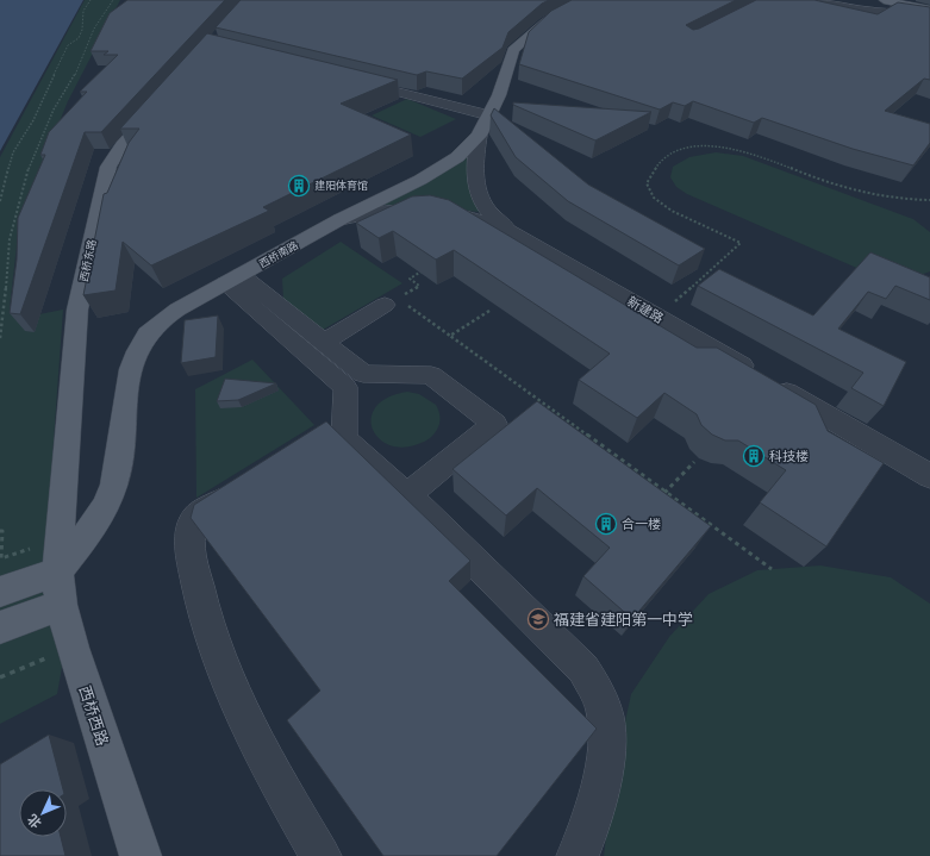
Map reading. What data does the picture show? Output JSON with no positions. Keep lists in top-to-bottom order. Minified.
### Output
{"streets":{"main road":["西桥南路","西桥东路","西桥西路"],"street":["新建路"]},"crossings":[["西桥南路","西桥东路"],["西桥南路","新建路"],["西桥南路","西桥西路"],["西桥东路","西桥西路"]],"places":{"building":["建阳体育馆","科技楼","合一楼"],"school or university":["福建省建阳第一中学"]},"north":"bottom left"}
